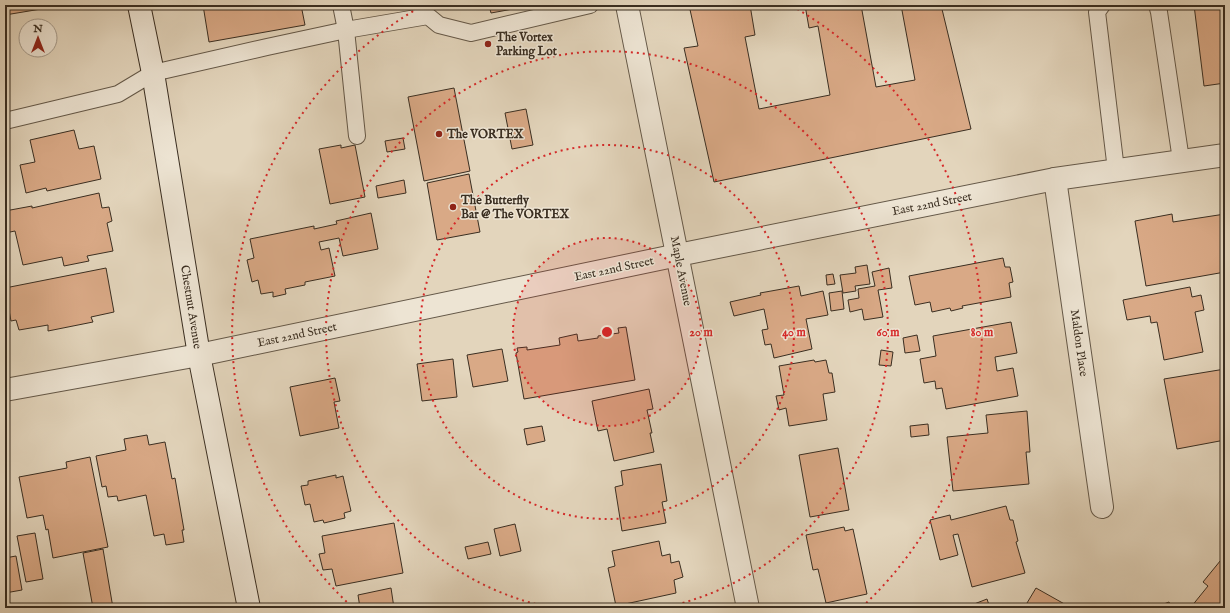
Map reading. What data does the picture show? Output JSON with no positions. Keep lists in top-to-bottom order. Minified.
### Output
{"streets":{"street":["East 22nd Street","Maple Avenue","Chestnut Avenue","Maldon Place"]},"crossings":[["East 22nd Street","Maple Avenue"],["East 22nd Street","Chestnut Avenue"],["East 22nd Street","Maldon Place"]],"places":["The Vortex Parking Lot","The VORTEX","The Butterfly Bar @ The VORTEX"],"north":"top","rings":["20 m","40 m","60 m","80 m"]}
